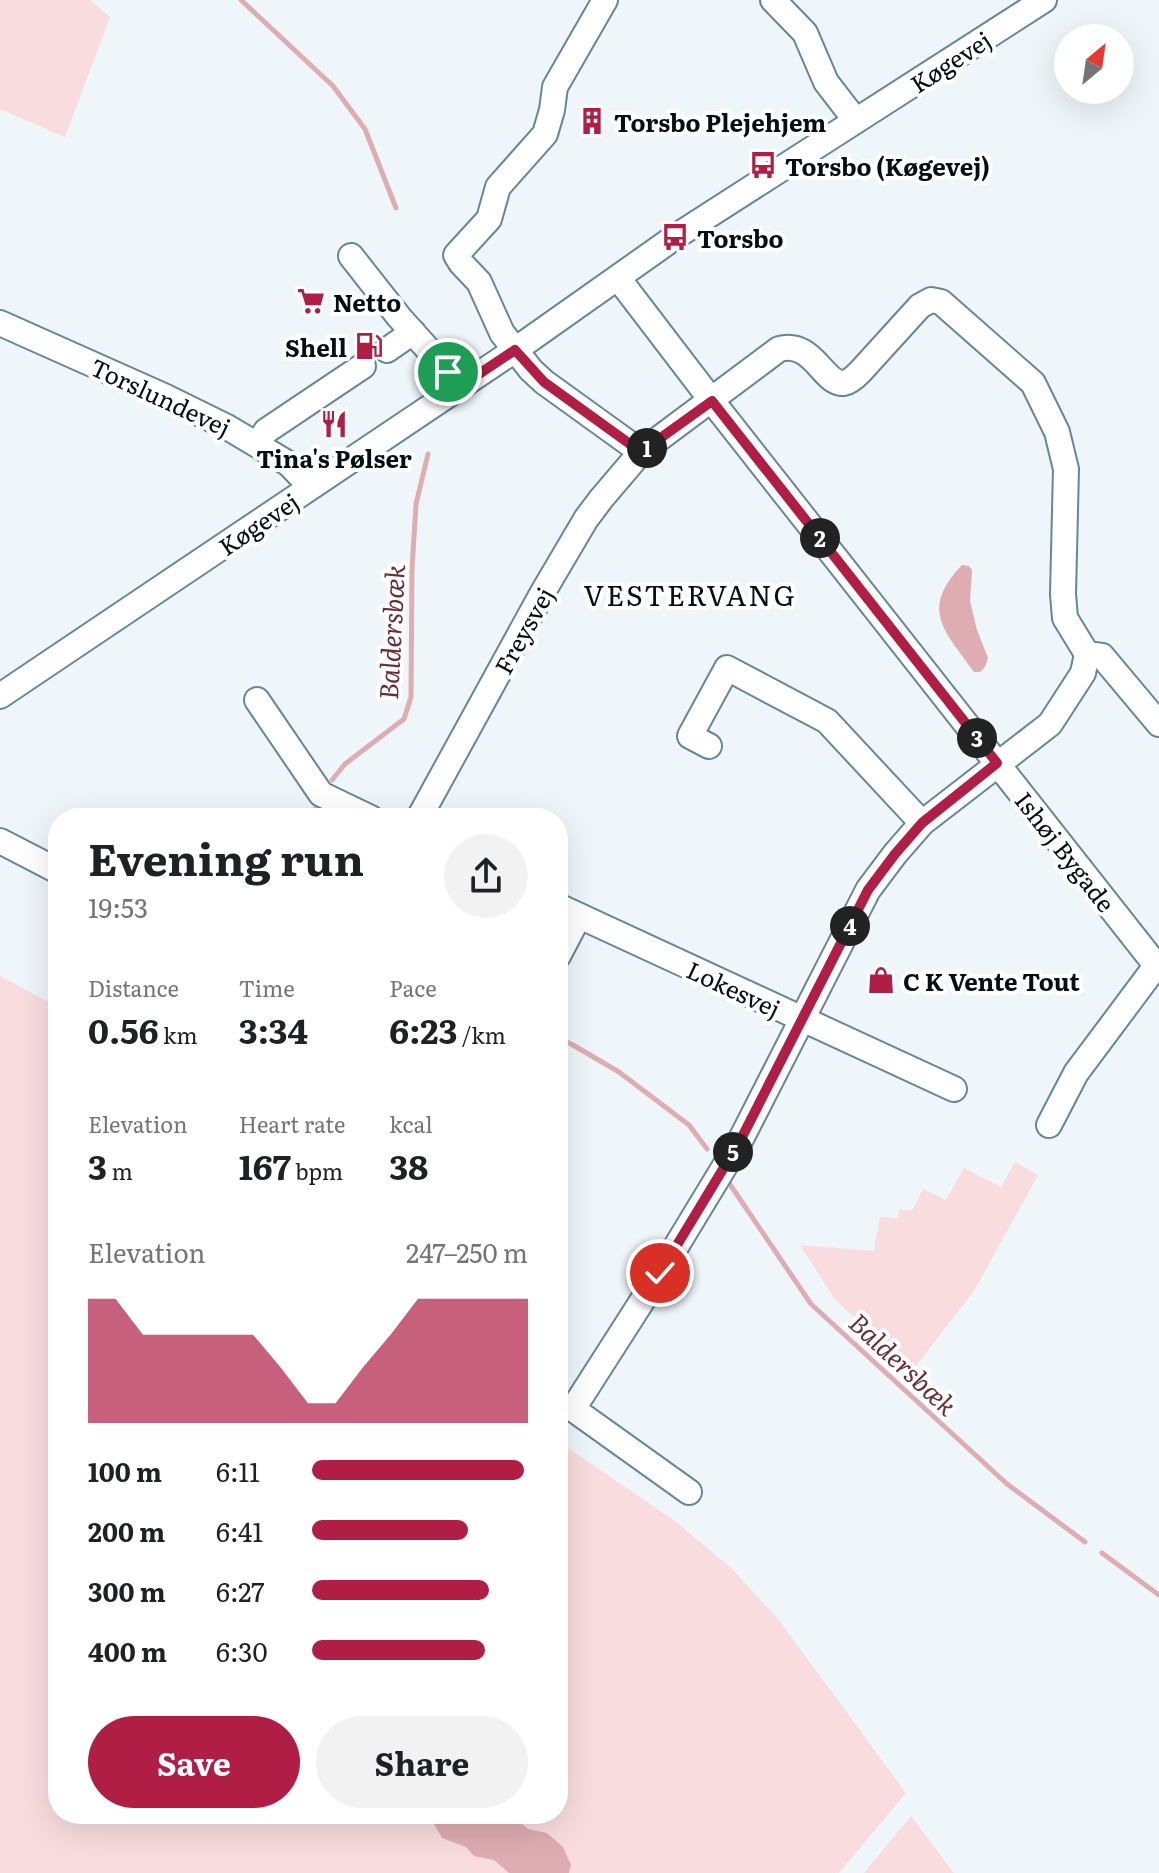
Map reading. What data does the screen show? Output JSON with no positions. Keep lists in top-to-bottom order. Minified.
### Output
{"streets":{"street":["Køgevej","Torslundevej","Freysvej","Ishøj Bygade","Lokesvej"]},"crossings":[["Køgevej","Torslundevej"],["Køgevej","Ishøj Bygade"],["Freysvej","Ishøj Bygade"]],"districts":["VESTERVANG"],"water":["Baldersbæk"],"places":{"building":["Torsbo Plejehjem"],"bus stop":["Torsbo (Køgevej)","Torsbo"],"supermarket":["Netto"],"fuel station":["Shell"],"restaurant":["Tina's Pølser"],"shop":["C K Vente Tout"]},"north":"top right","page":{"pins":["1","2","3","4","5"],"heading":["Evening run","19:53"],"stats":[["Distance","0.56 km"],["Time","3:34"],["Pace","6:23 /km"],["Elevation","3 m"],["Heart rate","167 bpm"],["kcal","38"]],"chart":["Elevation","247–250 m"],"list":[{"name":"100 m","note":"6:11"},{"name":"200 m","note":"6:41"},{"name":"300 m","note":"6:27"},{"name":"400 m","note":"6:30"}],"buttons":["Save","Share"]}}
